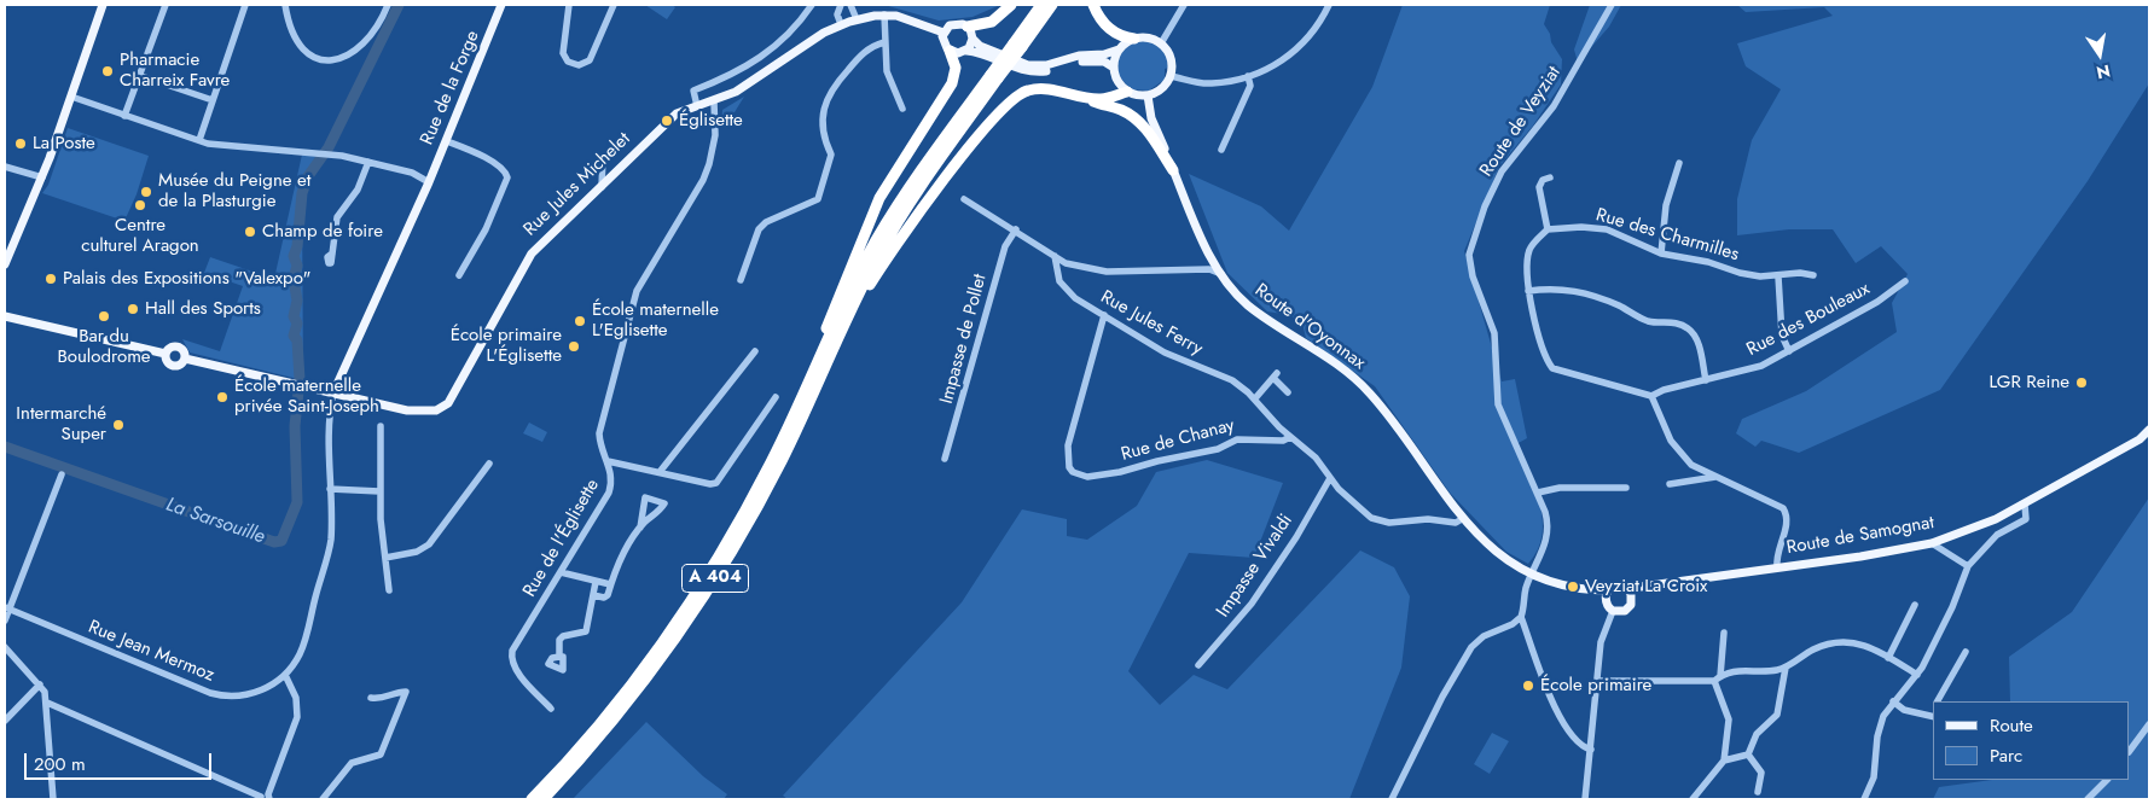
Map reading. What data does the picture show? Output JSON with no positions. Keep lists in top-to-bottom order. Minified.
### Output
{"streets":{"highway":["A 404"],"main road":["Rue de la Forge","Rue Jules Michelet","Route d'Oyonnax","Route de Samognat"],"street":["Route de Veyziat","Rue des Charmilles","Rue des Bouleaux","Rue Jules Ferry","Impasse de Pollet","Rue de Chanay","Rue de l'Églisette","Impasse Vivaldi","Rue Jean Mermoz"]},"crossings":[["Rue de la Forge","Rue Jules Michelet"],["Rue de la Forge","Rue Jean Mermoz"],["Rue Jules Michelet","Rue de l'Églisette"],["Rue Jules Michelet","Rue Jean Mermoz"],["Rue Jules Ferry","Route d'Oyonnax"],["Rue Jules Ferry","Rue de Chanay"],["Rue Jules Ferry","Impasse Vivaldi"]],"water":["La Sarsouille"],"places":["Pharmacie Charreix Favre","Églisette","La Poste","Musée du Peigne et de la Plasturgie","Centre culturel Aragon","Champ de foire","Palais des Expositions \"Valexpo\"","Hall des Sports","Bar du Boulodrome","École maternelle L'Eglisette","École primaire L'Églisette","LGR Reine","École maternelle privée Saint-Joseph","Intermarché Super","Veyziat La Croix","École primaire"],"legend":["Route","Parc"],"scale_bar":"200 m","north":"bottom"}
